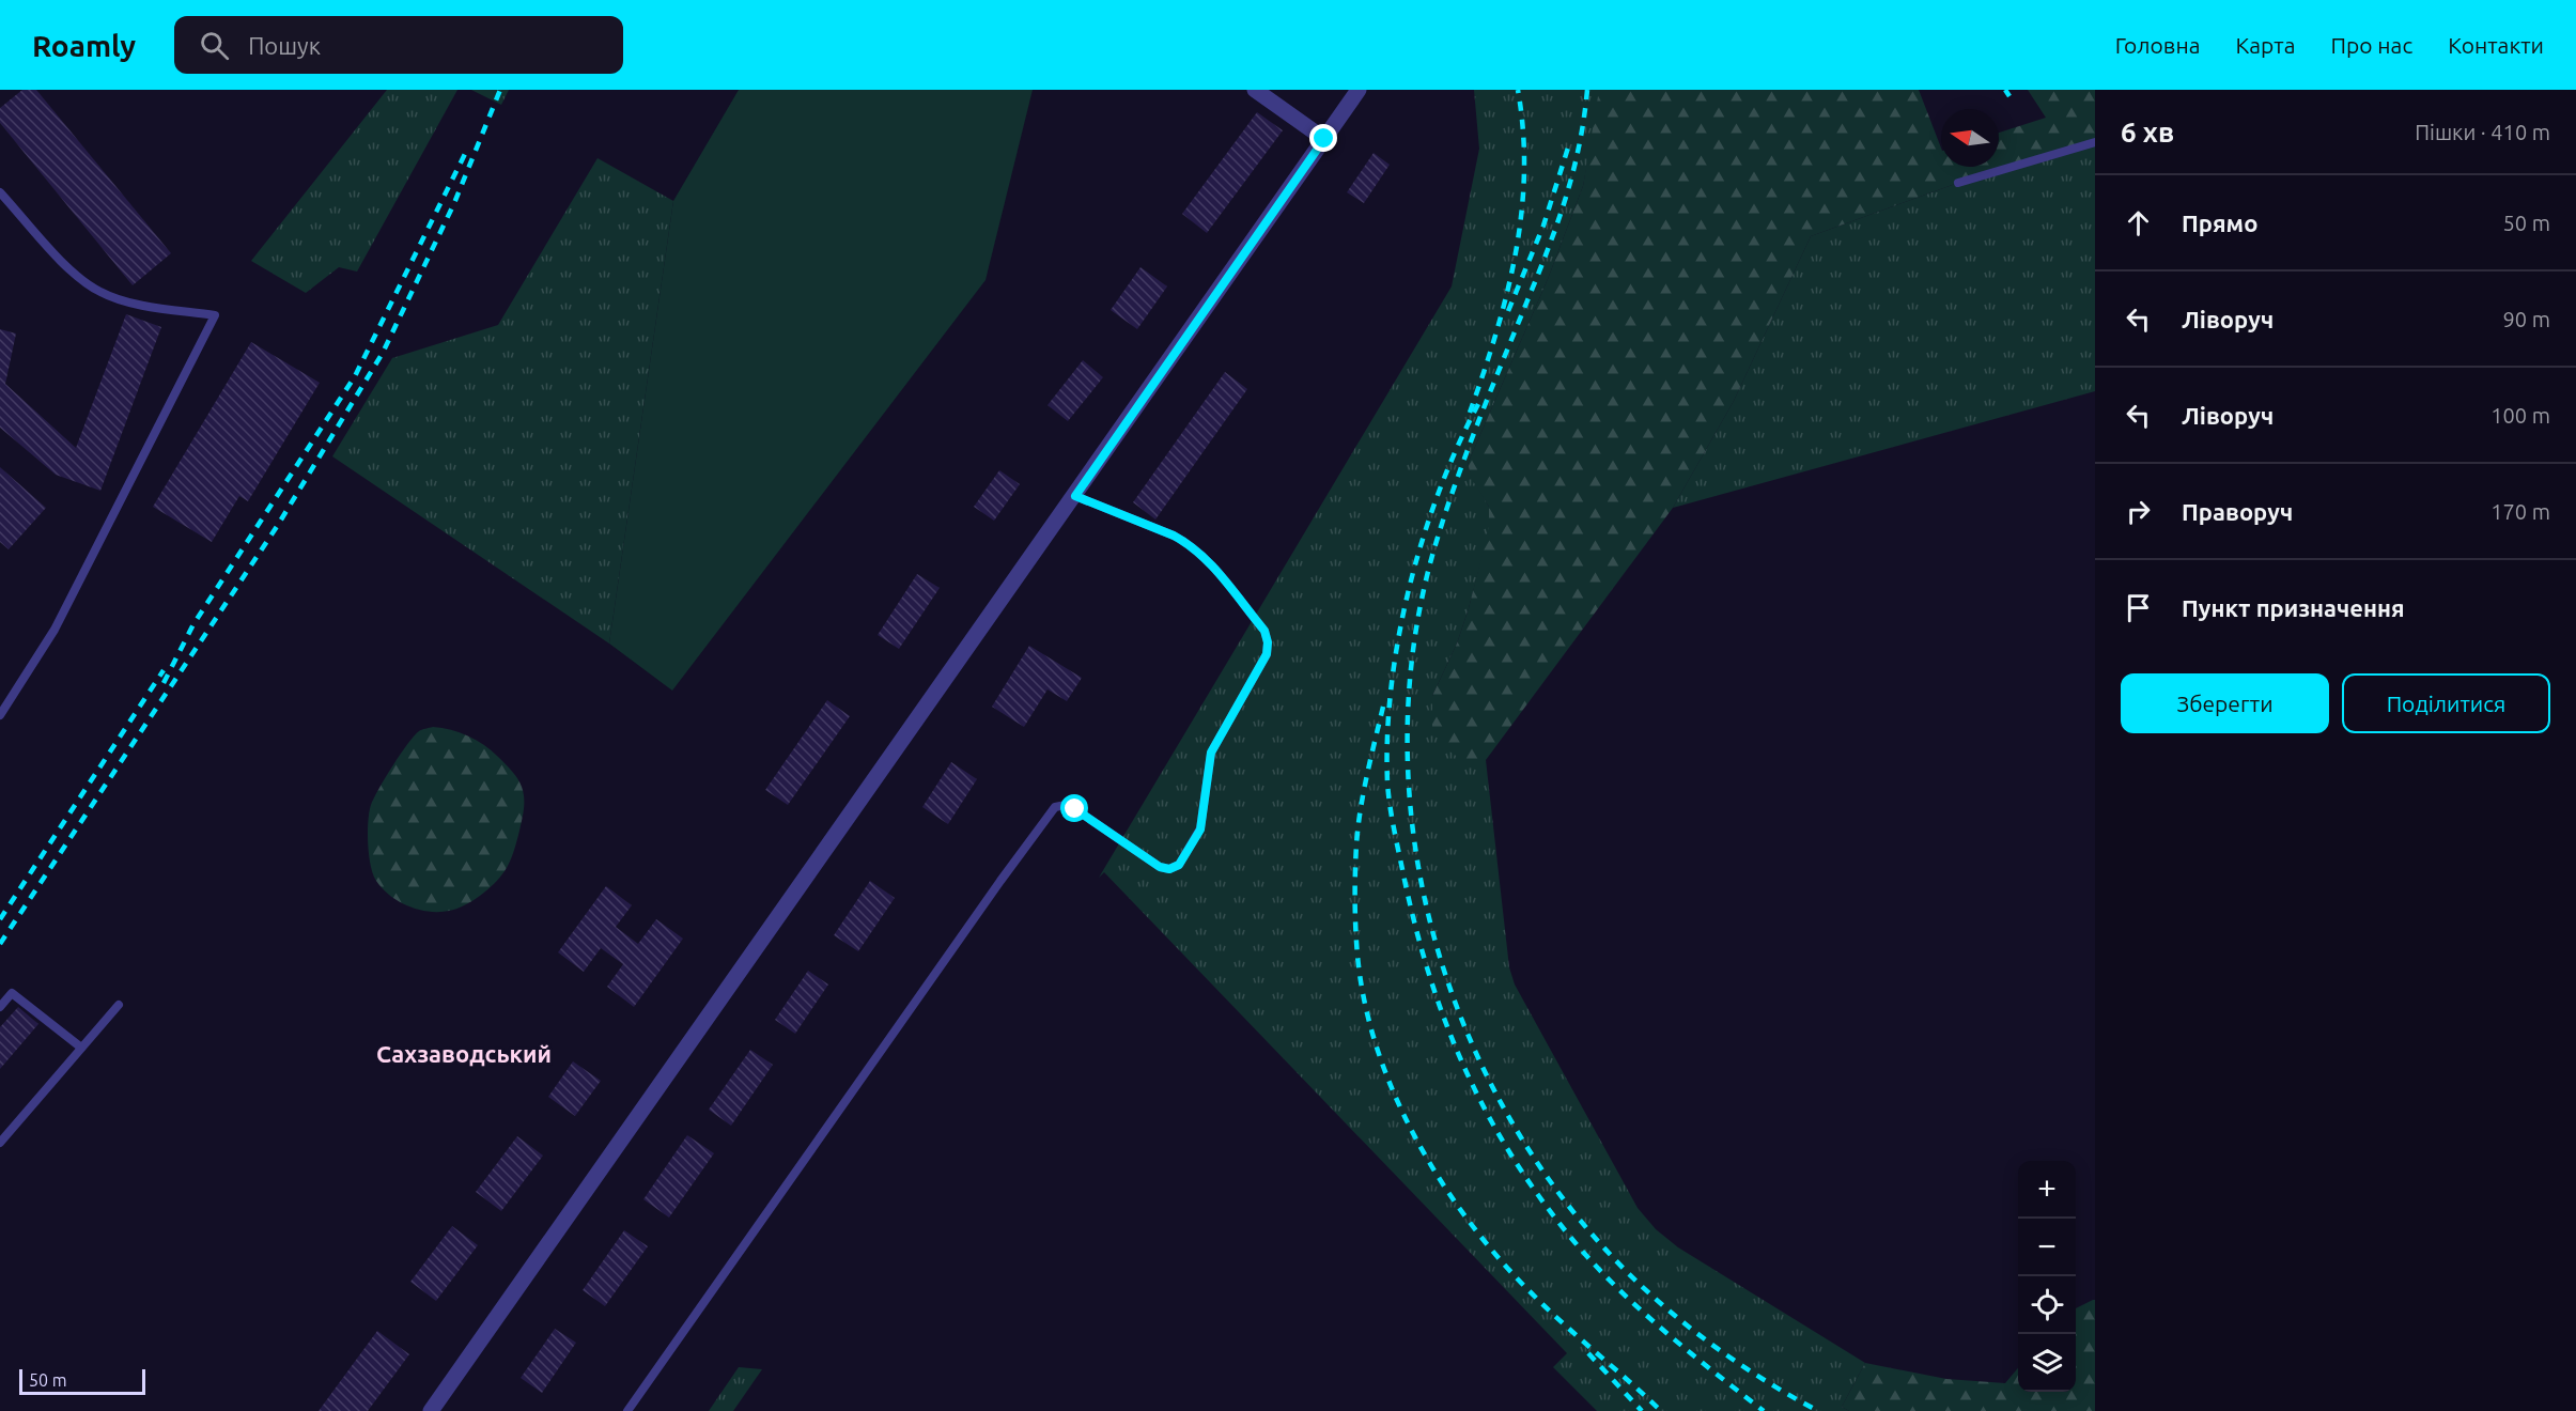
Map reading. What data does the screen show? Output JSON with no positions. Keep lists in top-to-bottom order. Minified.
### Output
{"districts":["Сахзаводський"],"scale_bar":"50 m","north":"left","page":{"header":"Roamly","search":"Пошук","nav":["Головна","Карта","Про нас","Контакти"],"heading":["6 хв","Пішки · 410 m"],"list":[["Прямо","50 m"],["Ліворуч","90 m"],["Ліворуч","100 m"],["Праворуч","170 m"],"Пункт призначення"],"buttons":["Зберегти","Поділитися"],"map_buttons":["+","−"],"scale":"50 m"}}
